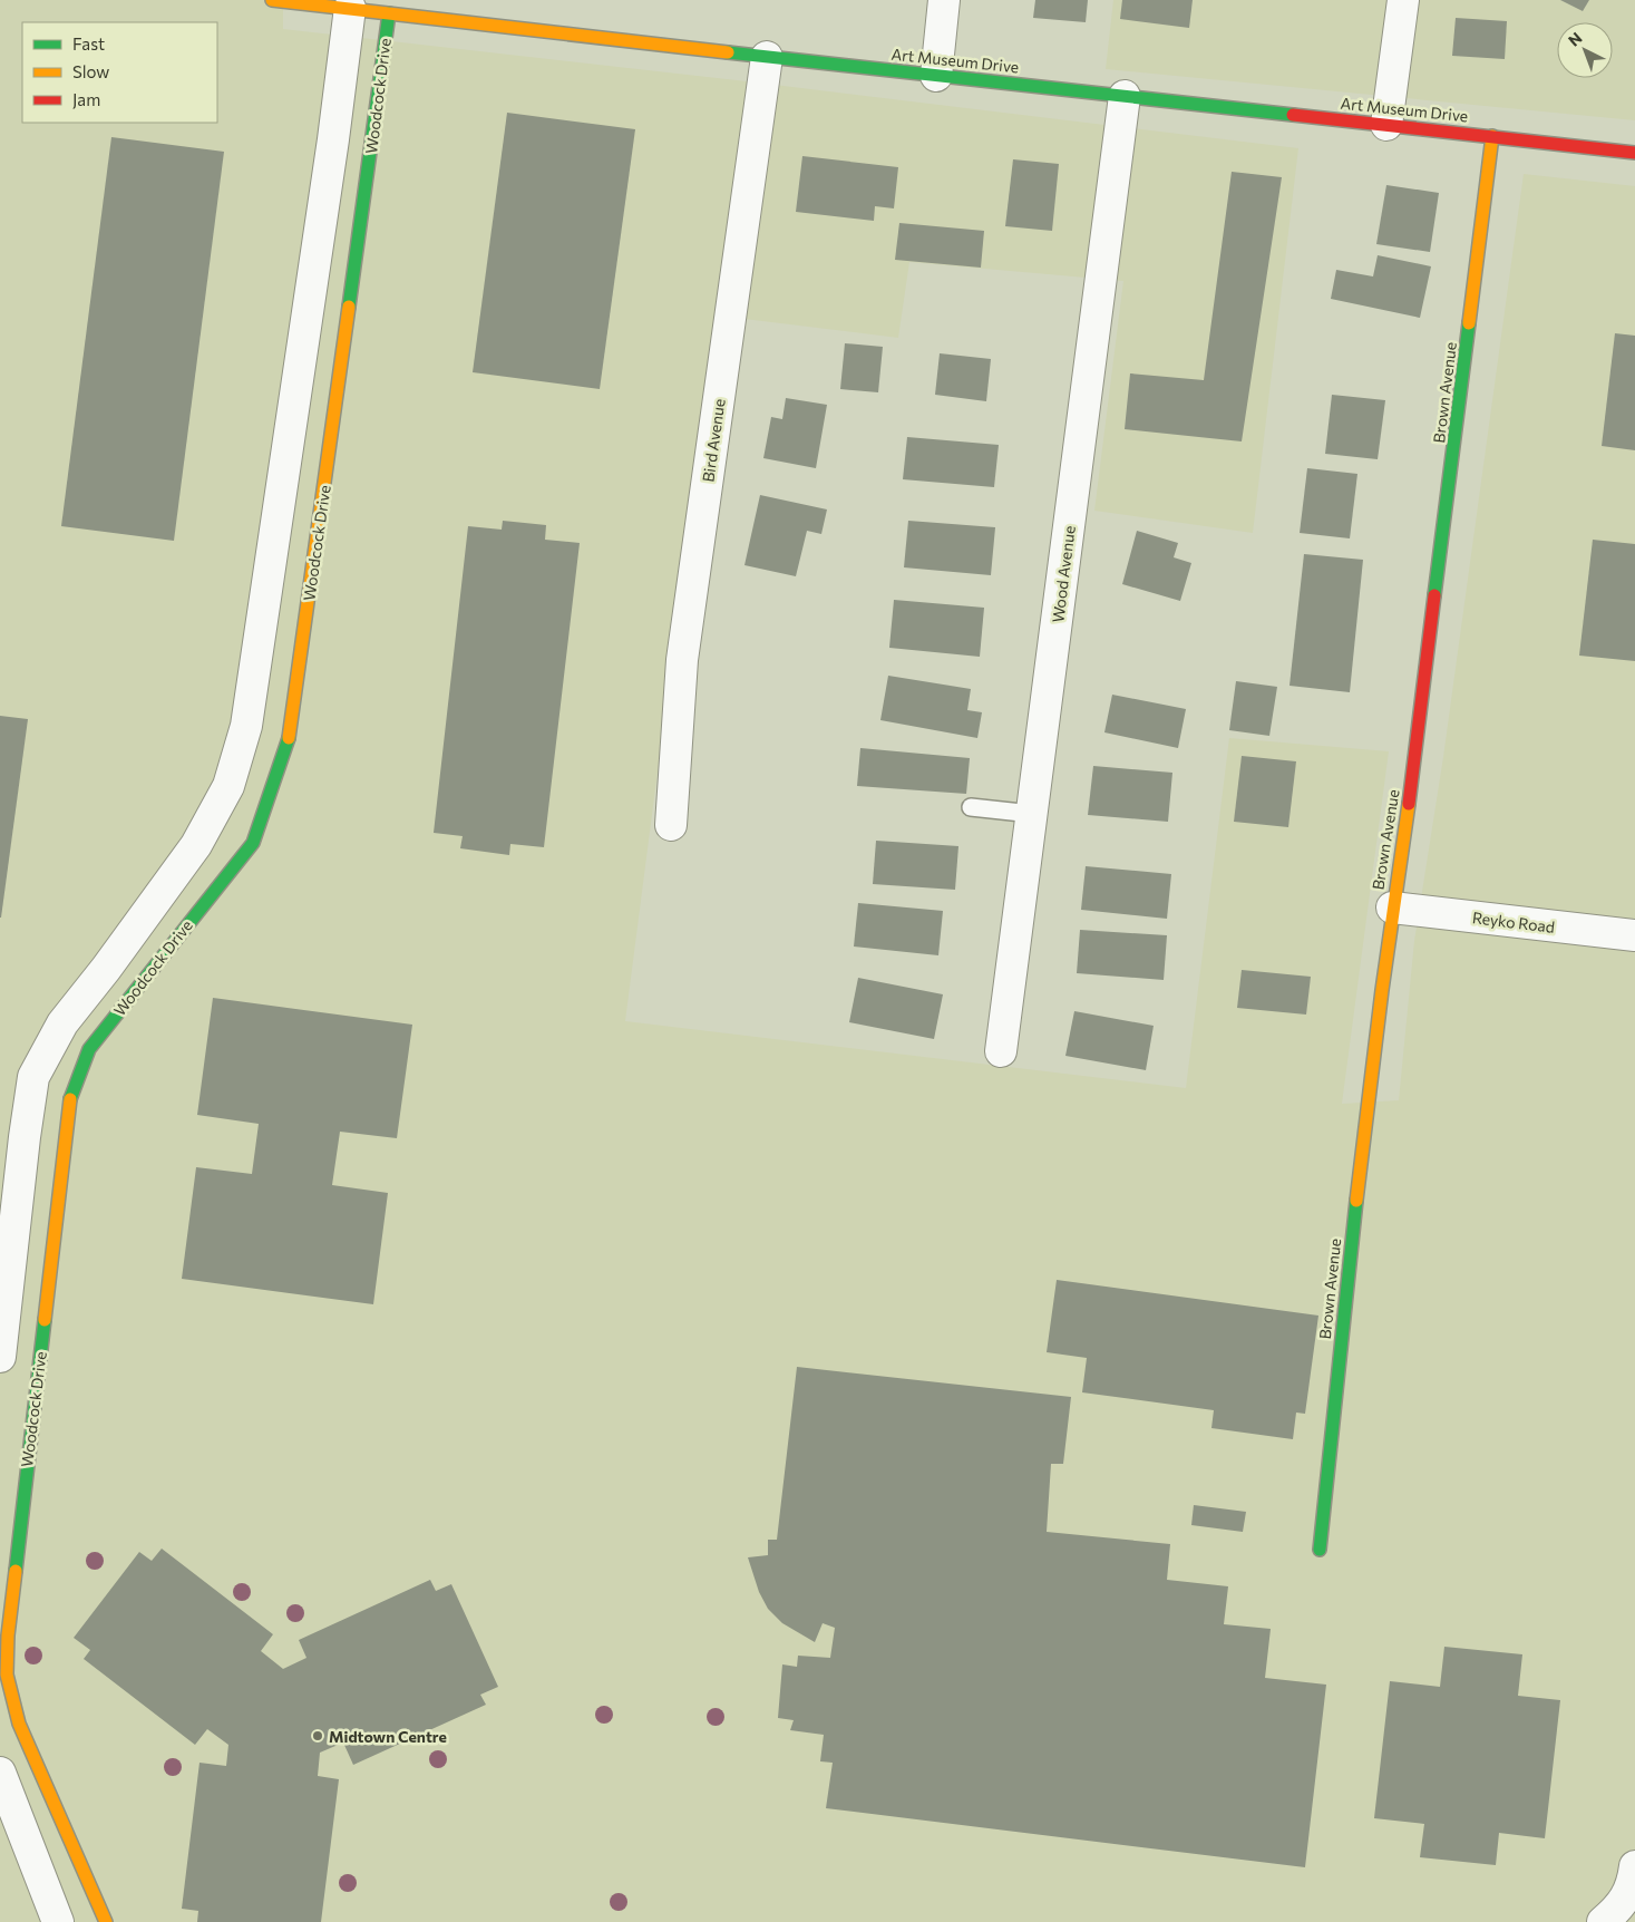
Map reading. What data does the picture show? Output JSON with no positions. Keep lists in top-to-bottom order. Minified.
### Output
{"streets":{"street":["Art Museum Drive","Woodcock Drive","Brown Avenue","Bird Avenue","Wood Avenue","Reyko Road"]},"crossings":[["Art Museum Drive","Woodcock Drive"],["Art Museum Drive","Brown Avenue"],["Art Museum Drive","Bird Avenue"],["Art Museum Drive","Wood Avenue"],["Brown Avenue","Reyko Road"]],"places":["Midtown Centre"],"legend":["Fast","Slow","Jam"],"north":"top left"}
